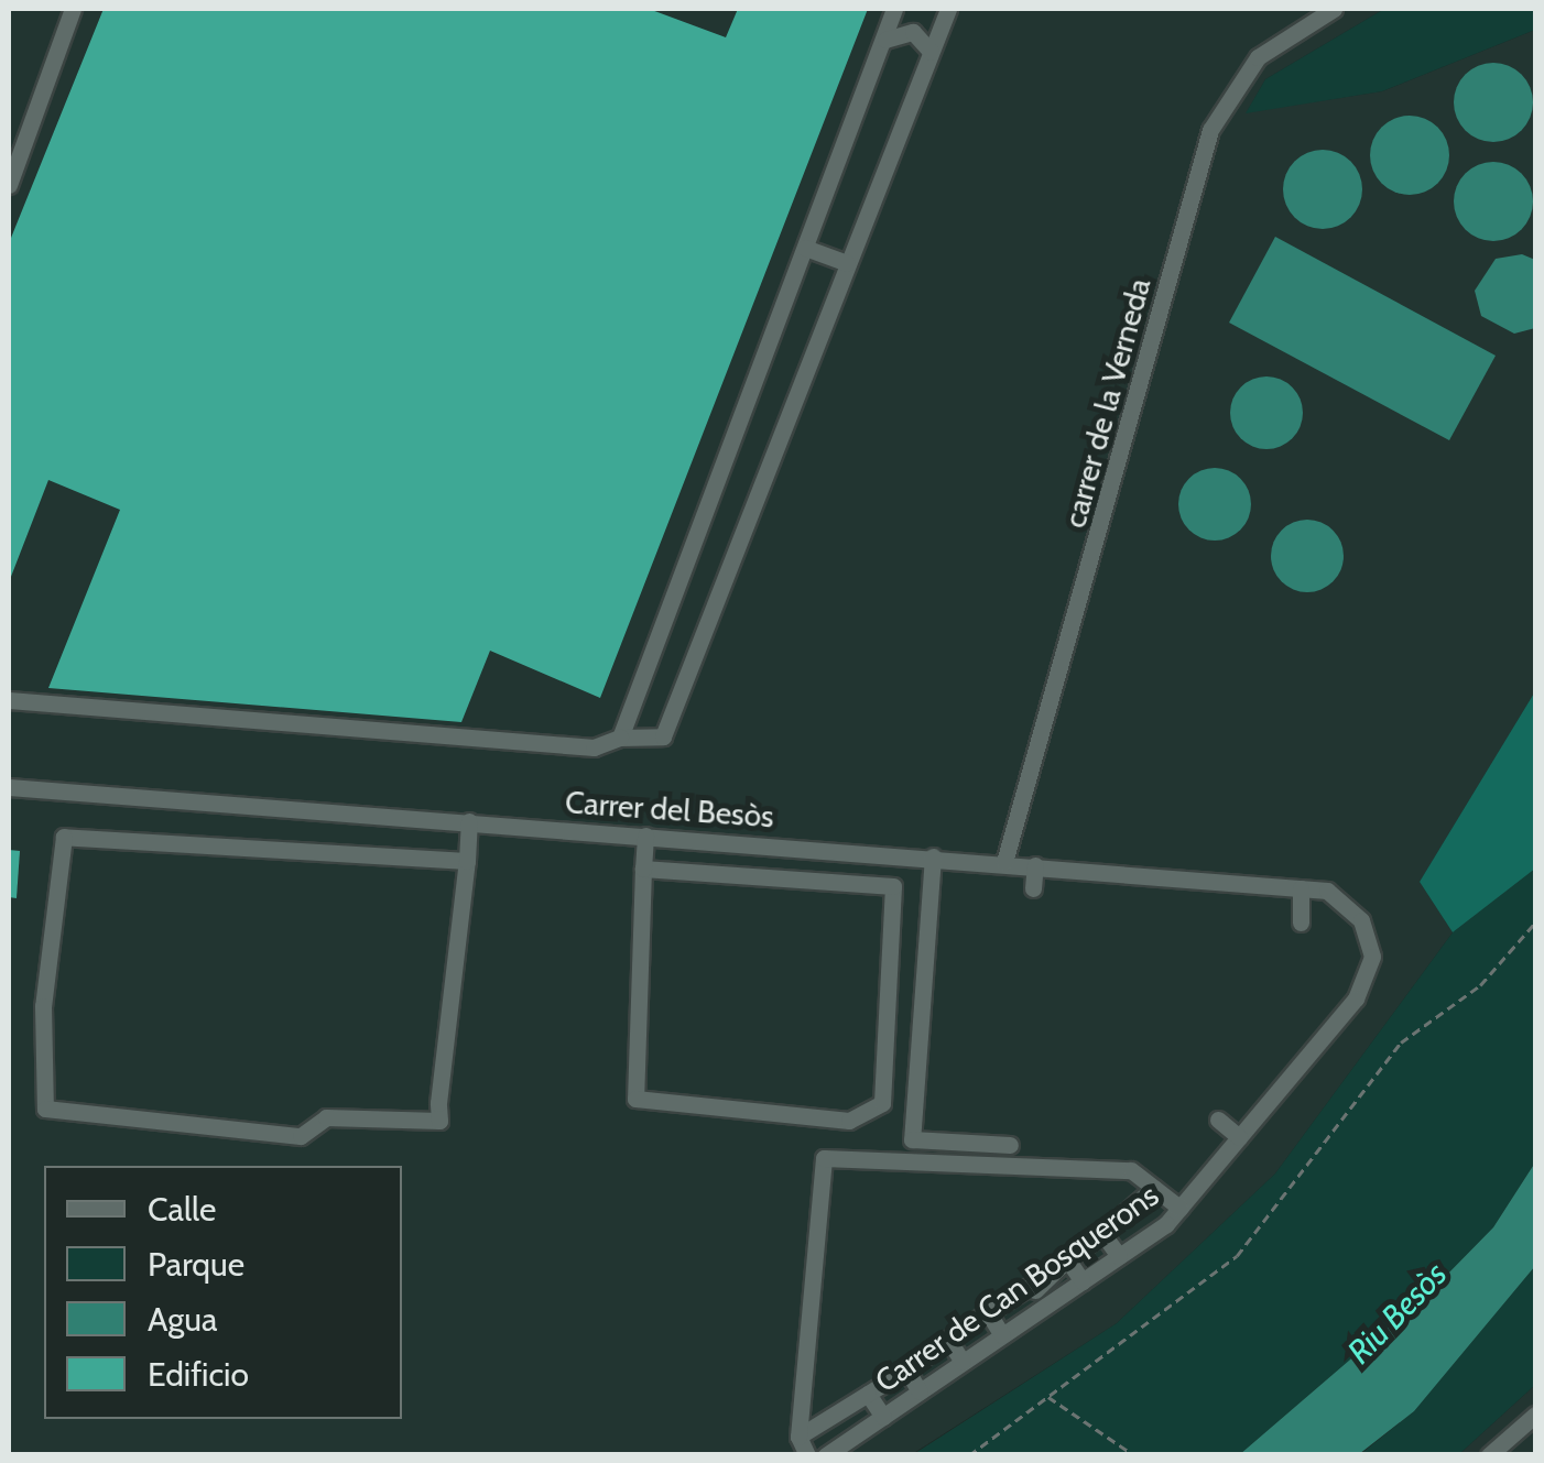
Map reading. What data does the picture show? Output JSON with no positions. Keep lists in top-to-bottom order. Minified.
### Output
{"streets":{"street":["carrer de la Verneda","Carrer del Besòs","Carrer de Can Bosquerons"]},"crossings":[["carrer de la Verneda","Carrer del Besòs"],["Carrer del Besòs","Carrer de Can Bosquerons"]],"water":["Riu Besòs"],"legend":["Calle","Parque","Agua","Edificio"]}
